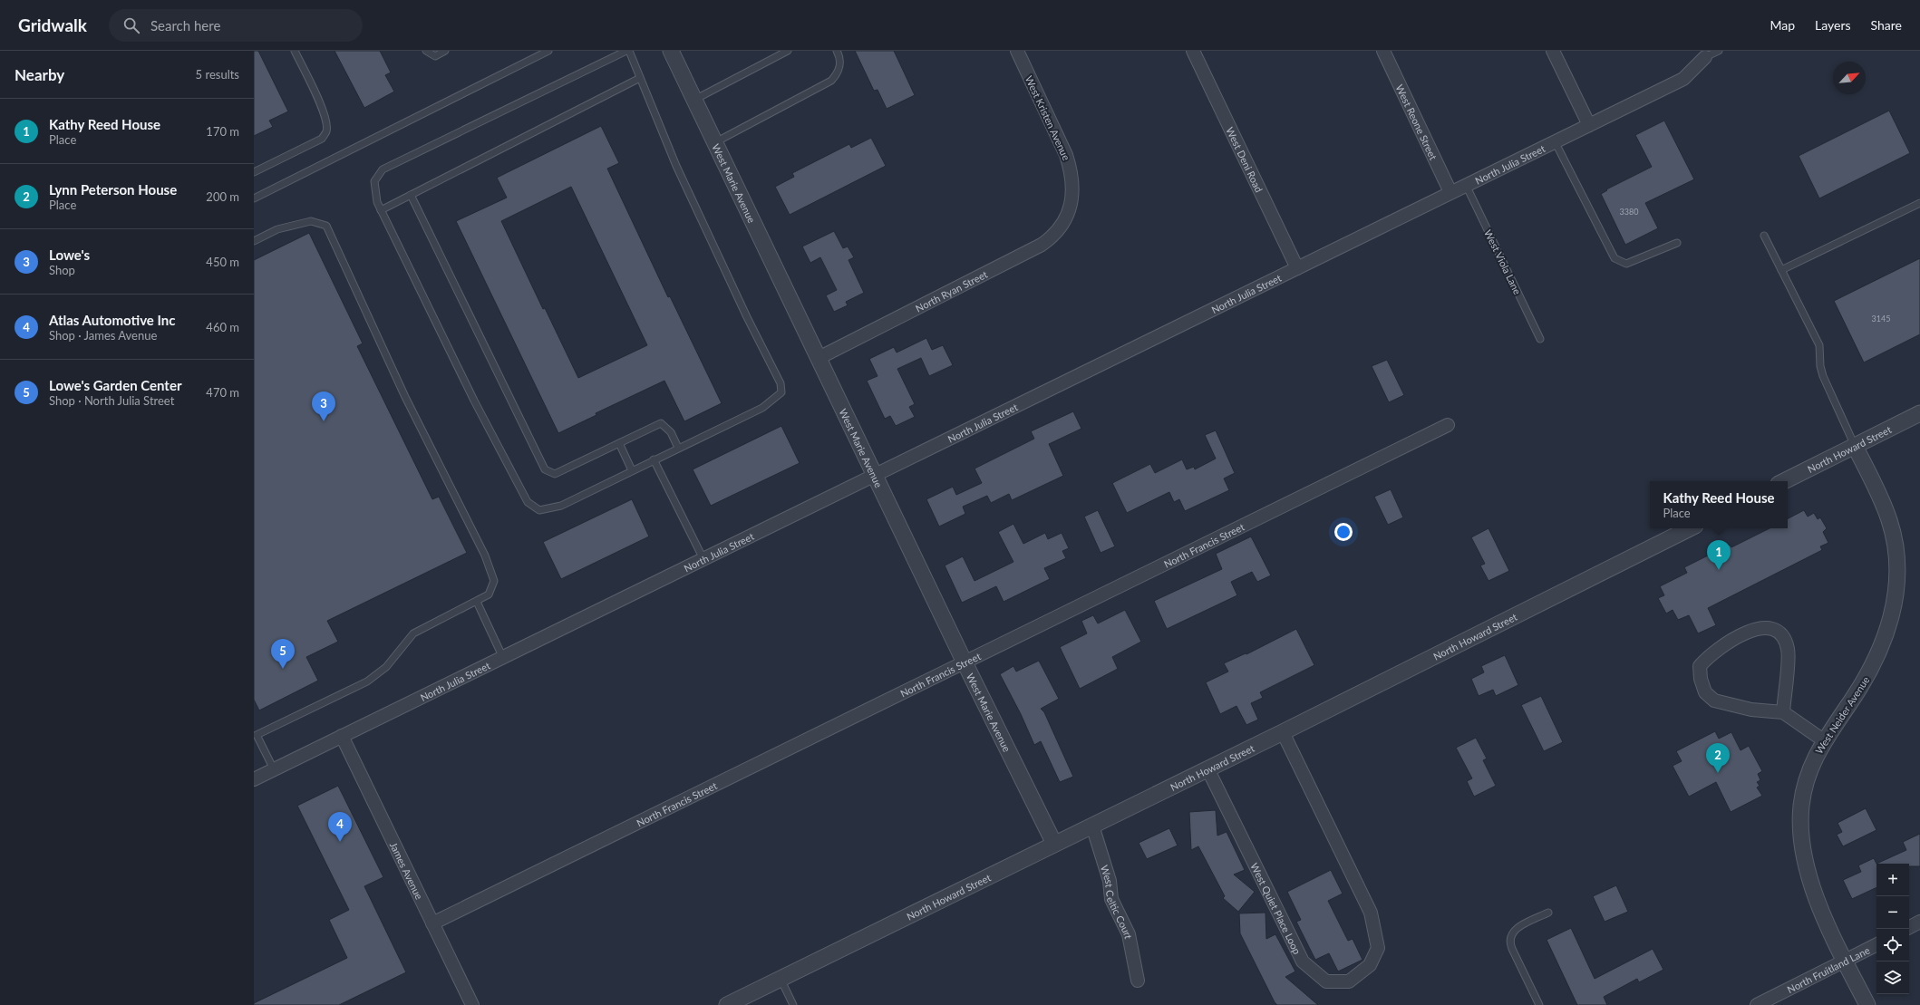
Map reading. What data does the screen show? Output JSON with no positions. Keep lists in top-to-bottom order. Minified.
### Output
{"streets":{"street":["West Kristen Avenue","West Reone Street","West Deni Road","North Julia Street","West Marie Avenue","North Ryan Street","North Howard Street","North Francis Street","West Neider Avenue","James Avenue","West Celtic Court","West Quiet Place Loop","North Fruitland Lane"],"lane":["West Viola Lane"]},"crossings":[["West Kristen Avenue","North Ryan Street"],["West Reone Street","North Julia Street"],["West Deni Road","North Julia Street"],["North Julia Street","West Marie Avenue"],["North Julia Street","West Viola Lane"],["North Julia Street","James Avenue"],["West Marie Avenue","North Ryan Street"],["West Marie Avenue","North Howard Street"],["West Marie Avenue","North Francis Street"],["North Howard Street","West Neider Avenue"],["North Howard Street","West Celtic Court"],["North Howard Street","West Quiet Place Loop"],["North Francis Street","James Avenue"],["West Neider Avenue","North Fruitland Lane"]],"house_numbers":["3380","3145"],"north":"top right","page":{"header":"Gridwalk","search":"Search here","nav":["Map","Layers","Share"],"heading":["Nearby","5 results"],"list":[{"mark":"1","name":"Kathy Reed House","note":"Place","value":"170 m"},{"mark":"2","name":"Lynn Peterson House","note":"Place","value":"200 m"},{"mark":"3","name":"Lowe's","note":"Shop","value":"450 m"},{"mark":"4","name":"Atlas Automotive Inc","note":"Shop · James Avenue","value":"460 m"},{"mark":"5","name":"Lowe's Garden Center","note":"Shop · North Julia Street","value":"470 m"}],"pins":["3","1","5","2","4"],"popup":["Kathy Reed House","Place"],"map_buttons":["+","−"]}}
